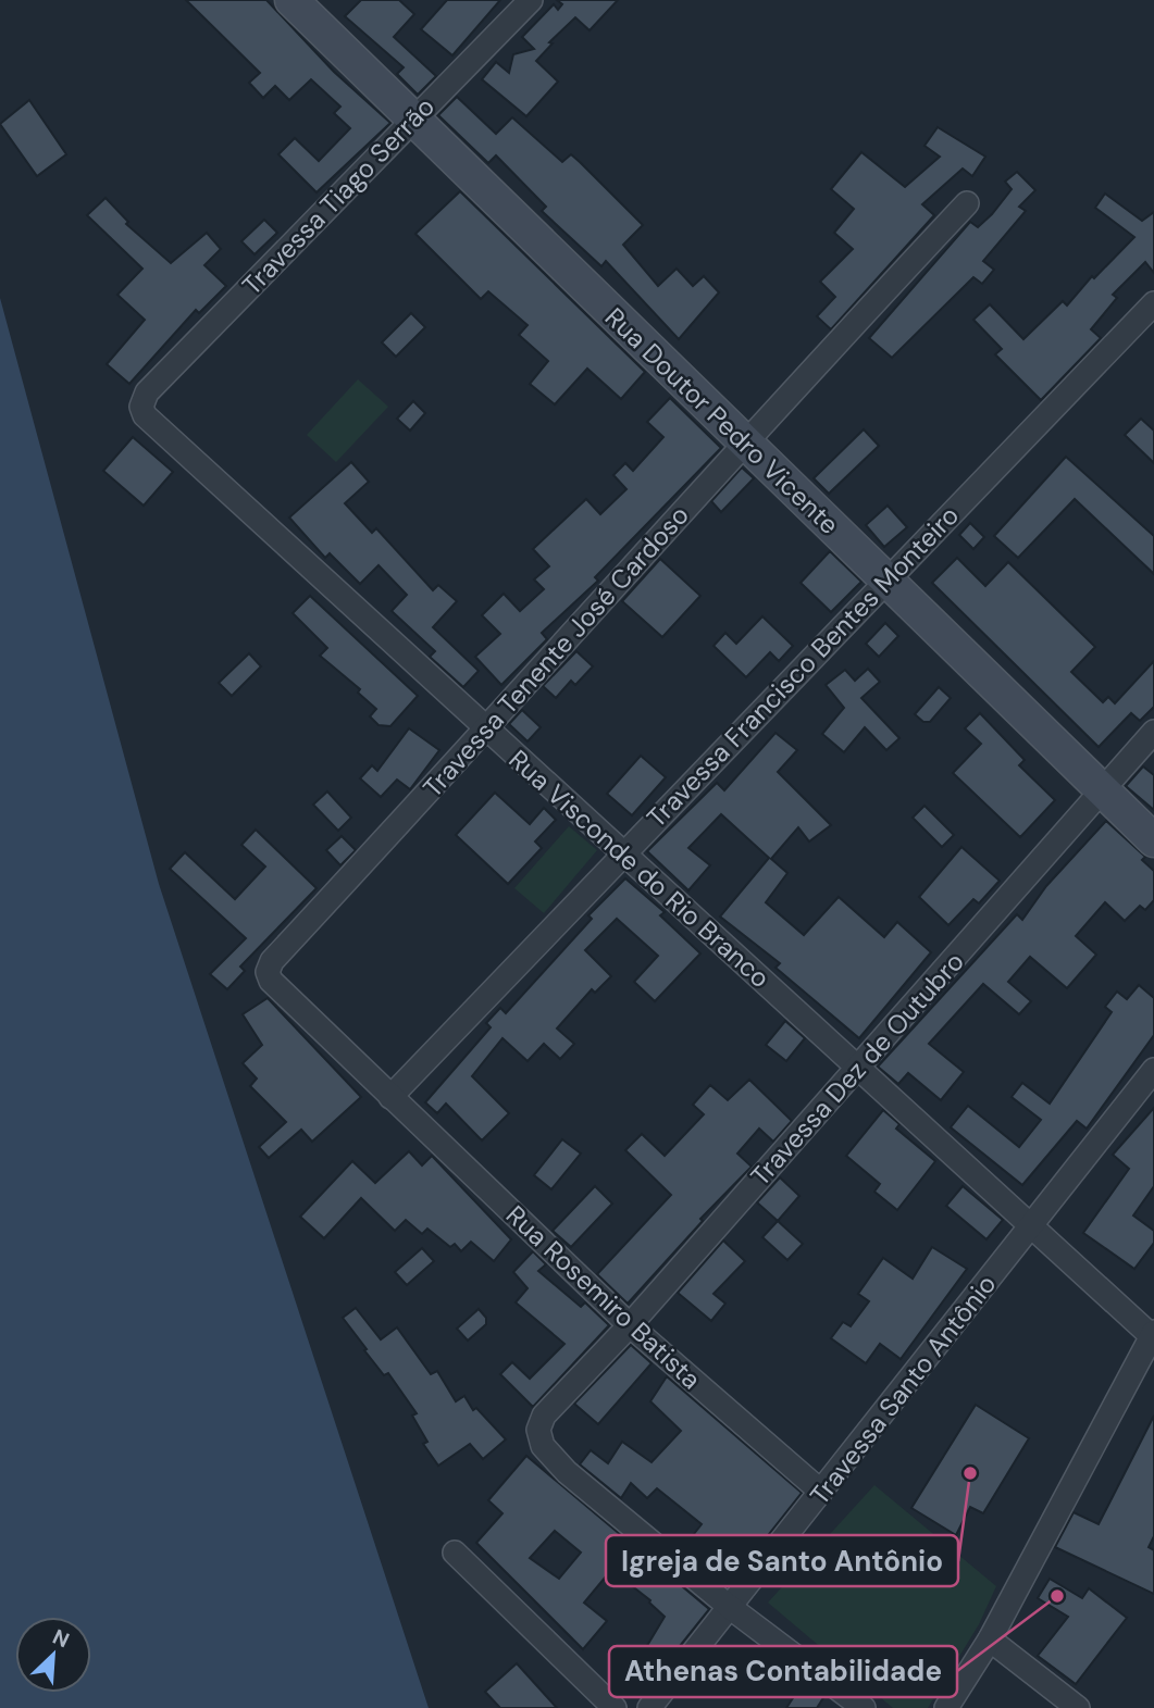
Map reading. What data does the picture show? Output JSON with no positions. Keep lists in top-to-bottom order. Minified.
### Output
{"streets":{"street":["Travessa Tiago Serrão","Rua Doutor Pedro Vicente","Travessa Tenente José Cardoso","Travessa Francisco Bentes Monteiro","Rua Visconde do Rio Branco","Travessa Dez de Outubro","Rua Rosemiro Batista","Travessa Santo Antônio"]},"crossings":[["Travessa Tiago Serrão","Rua Doutor Pedro Vicente"],["Travessa Tiago Serrão","Rua Visconde do Rio Branco"],["Rua Doutor Pedro Vicente","Travessa Tenente José Cardoso"],["Rua Doutor Pedro Vicente","Travessa Francisco Bentes Monteiro"],["Rua Doutor Pedro Vicente","Travessa Dez de Outubro"],["Travessa Tenente José Cardoso","Travessa Francisco Bentes Monteiro"],["Travessa Tenente José Cardoso","Rua Visconde do Rio Branco"],["Travessa Tenente José Cardoso","Rua Rosemiro Batista"],["Travessa Francisco Bentes Monteiro","Rua Visconde do Rio Branco"],["Travessa Francisco Bentes Monteiro","Rua Rosemiro Batista"],["Rua Visconde do Rio Branco","Travessa Dez de Outubro"],["Rua Visconde do Rio Branco","Travessa Santo Antônio"],["Travessa Dez de Outubro","Rua Rosemiro Batista"],["Travessa Dez de Outubro","Travessa Santo Antônio"],["Rua Rosemiro Batista","Travessa Santo Antônio"]],"places":["Igreja de Santo Antônio","Athenas Contabilidade"],"north":"top right"}
